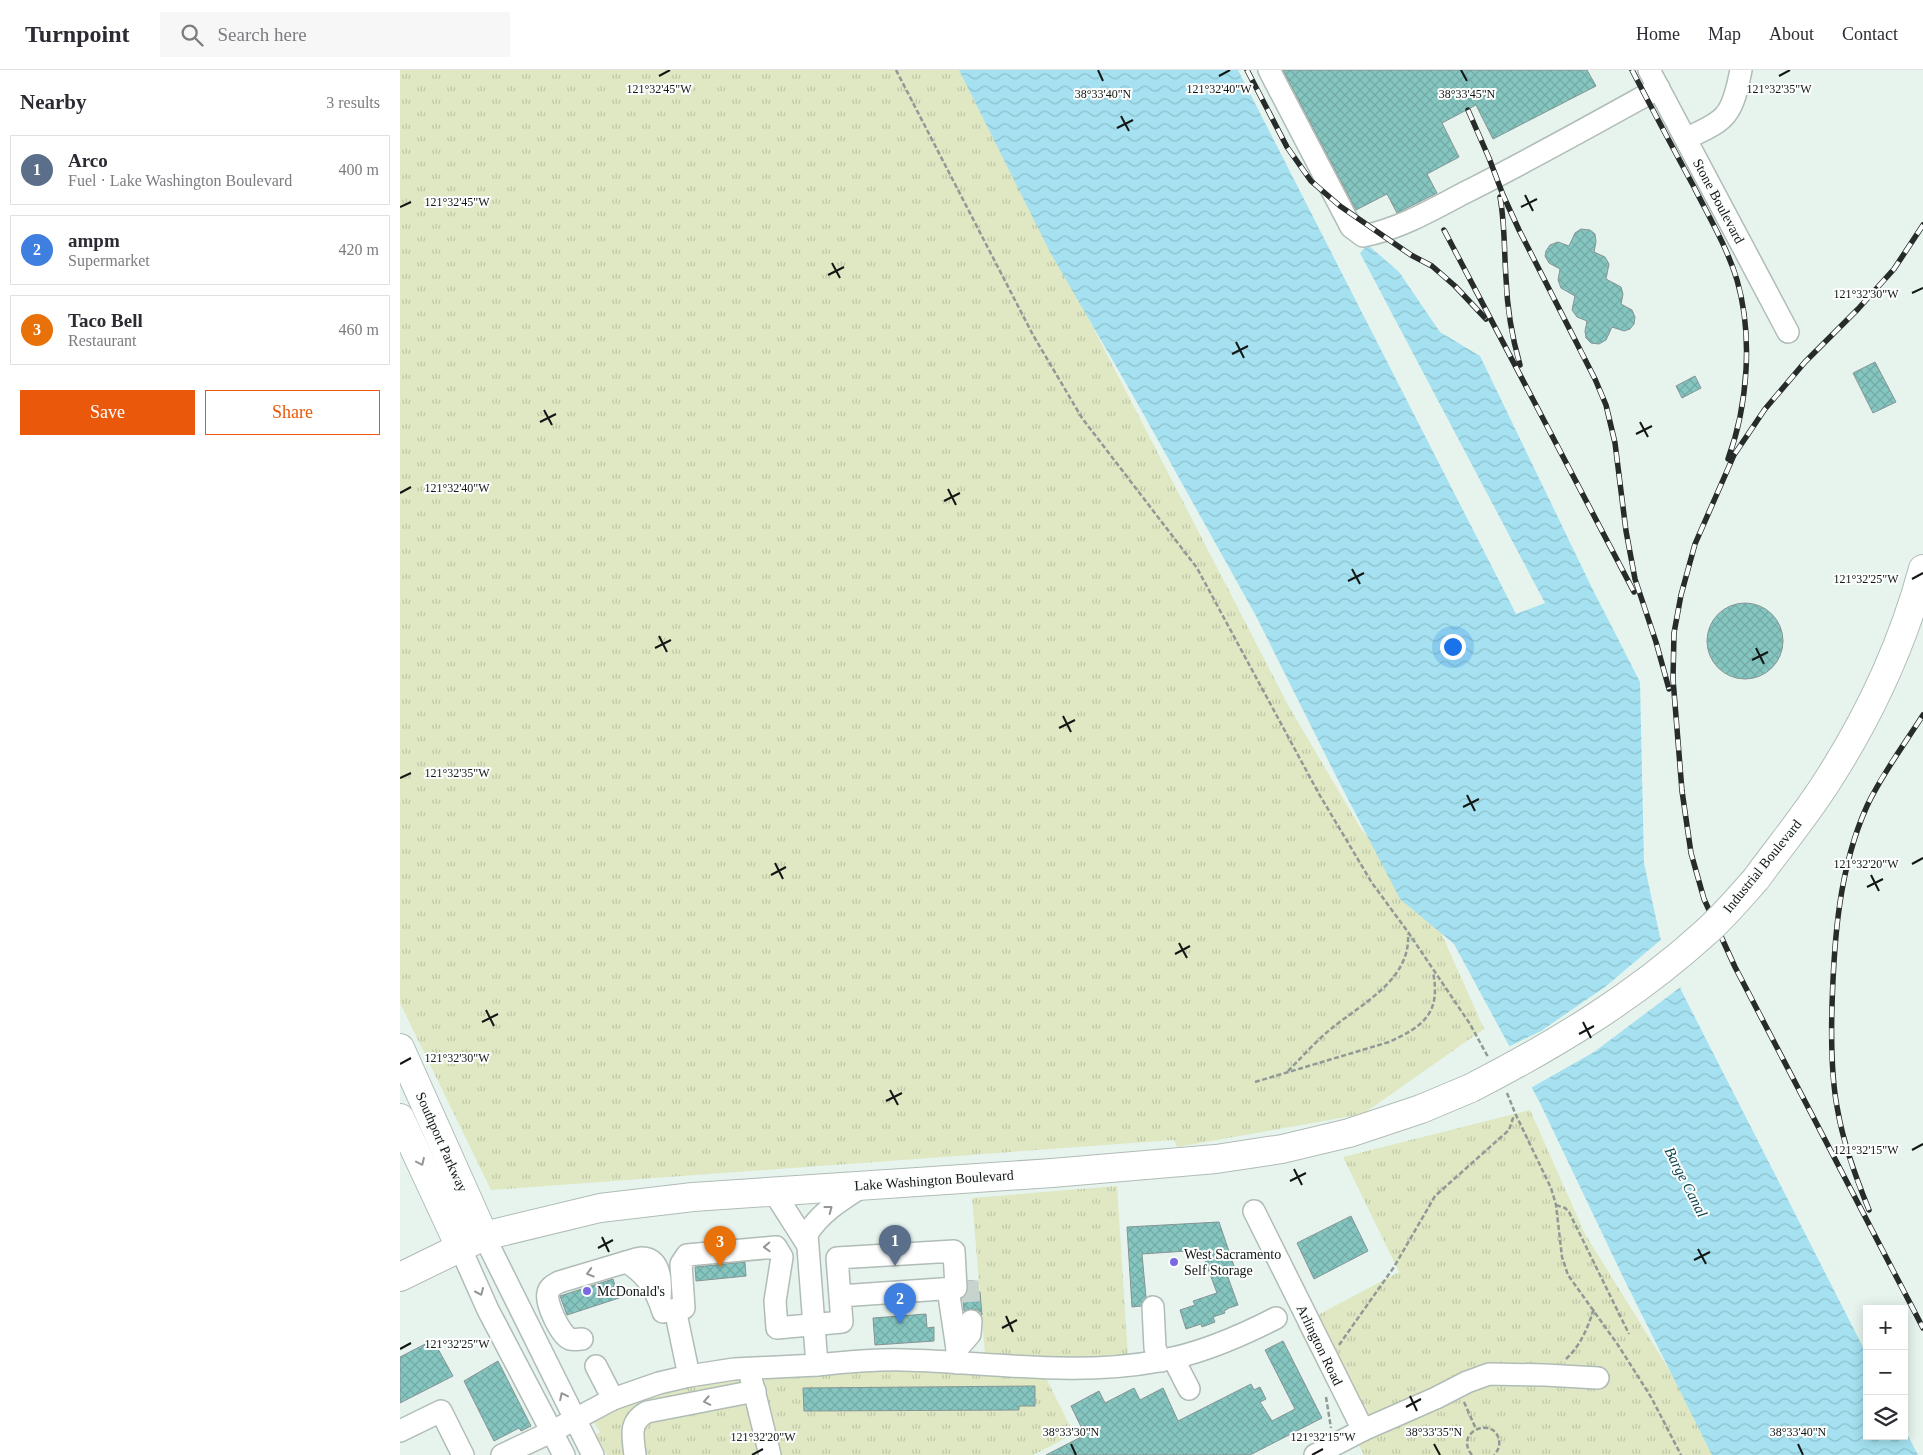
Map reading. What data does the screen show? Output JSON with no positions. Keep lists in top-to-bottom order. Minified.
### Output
{"streets":{"main road":["Industrial Boulevard","Southport Parkway","Lake Washington Boulevard"],"street":["Stone Boulevard","Arlington Road"]},"crossings":[["Industrial Boulevard","Lake Washington Boulevard"],["Southport Parkway","Lake Washington Boulevard"]],"water":["Barge Canal"],"places":["West Sacramento Self Storage","McDonald's"],"page":{"header":"Turnpoint","search":"Search here","nav":["Home","Map","About","Contact"],"heading":["Nearby","3 results"],"list":[{"mark":"1","name":"Arco","note":"Fuel · Lake Washington Boulevard","value":"400 m"},{"mark":"2","name":"ampm","note":"Supermarket","value":"420 m"},{"mark":"3","name":"Taco Bell","note":"Restaurant","value":"460 m"}],"buttons":["Save","Share"],"pins":["1","3","2"],"map_buttons":["+","−"]},"coordinates":["121°32'45\"W","121°32'40\"W","121°32'35\"W","38°33'40\"N","38°33'45\"N","121°32'30\"W","121°32'25\"W","121°32'20\"W","121°32'15\"W","38°33'30\"N","38°33'35\"N"]}
